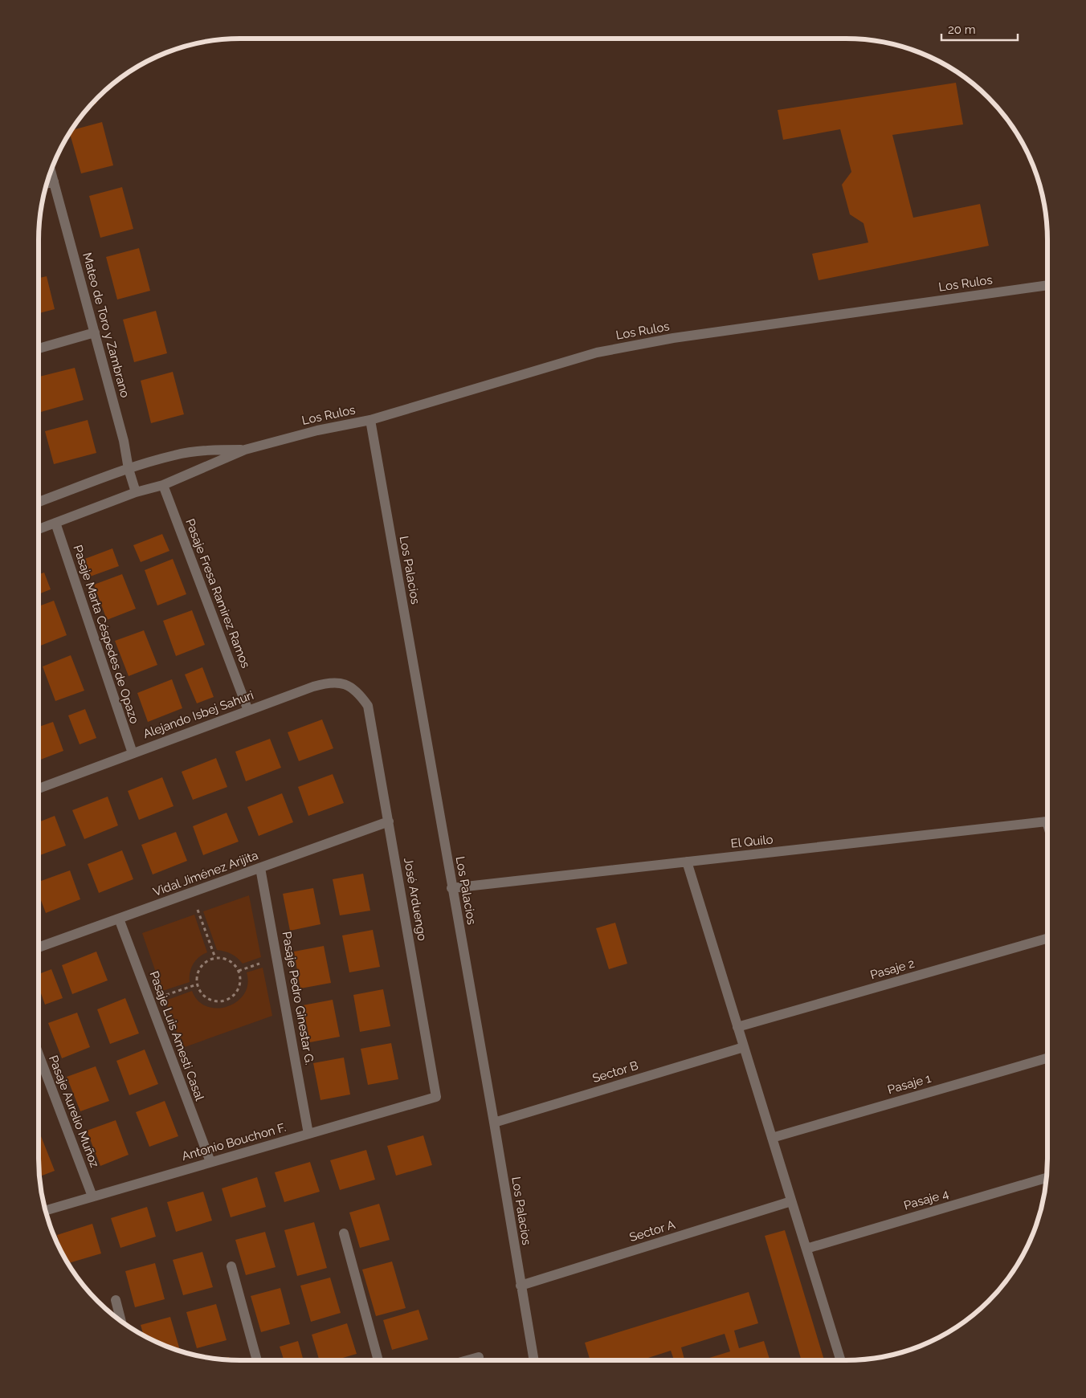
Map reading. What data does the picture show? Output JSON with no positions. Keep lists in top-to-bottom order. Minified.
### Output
{"streets":{"street":["Los Rulos","Mateo de Toro y Zambrano","Los Palacios","Pasaje Fresa Ramirez Ramos","Pasaje Marta Céspedes de Opazo","Alejando Isbej Sahuri","El Quilo","Vidal Jiménez Arijita","José Arduengo","Pasaje 2","Pasaje Pedro Ginestar G.","Pasaje Luis Amesti Casal","Sector B","Pasaje 1","Pasaje Aurelio Muñoz","Antonio Bouchon F.","Pasaje 4","Sector A"]},"crossings":[["Los Rulos","Mateo de Toro y Zambrano"],["Los Rulos","Los Palacios"],["Los Rulos","Pasaje Fresa Ramirez Ramos"],["Los Rulos","Pasaje Marta Céspedes de Opazo"],["Los Palacios","El Quilo"],["Los Palacios","Sector B"],["Los Palacios","Sector A"],["Pasaje Fresa Ramirez Ramos","Alejando Isbej Sahuri"],["Pasaje Marta Céspedes de Opazo","Alejando Isbej Sahuri"],["Alejando Isbej Sahuri","José Arduengo"],["Vidal Jiménez Arijita","José Arduengo"],["Vidal Jiménez Arijita","Pasaje Pedro Ginestar G."],["Vidal Jiménez Arijita","Pasaje Luis Amesti Casal"],["José Arduengo","Antonio Bouchon F."],["Pasaje Pedro Ginestar G.","Antonio Bouchon F."],["Pasaje Luis Amesti Casal","Antonio Bouchon F."],["Pasaje Aurelio Muñoz","Antonio Bouchon F."]],"scale_bar":"20 m"}
